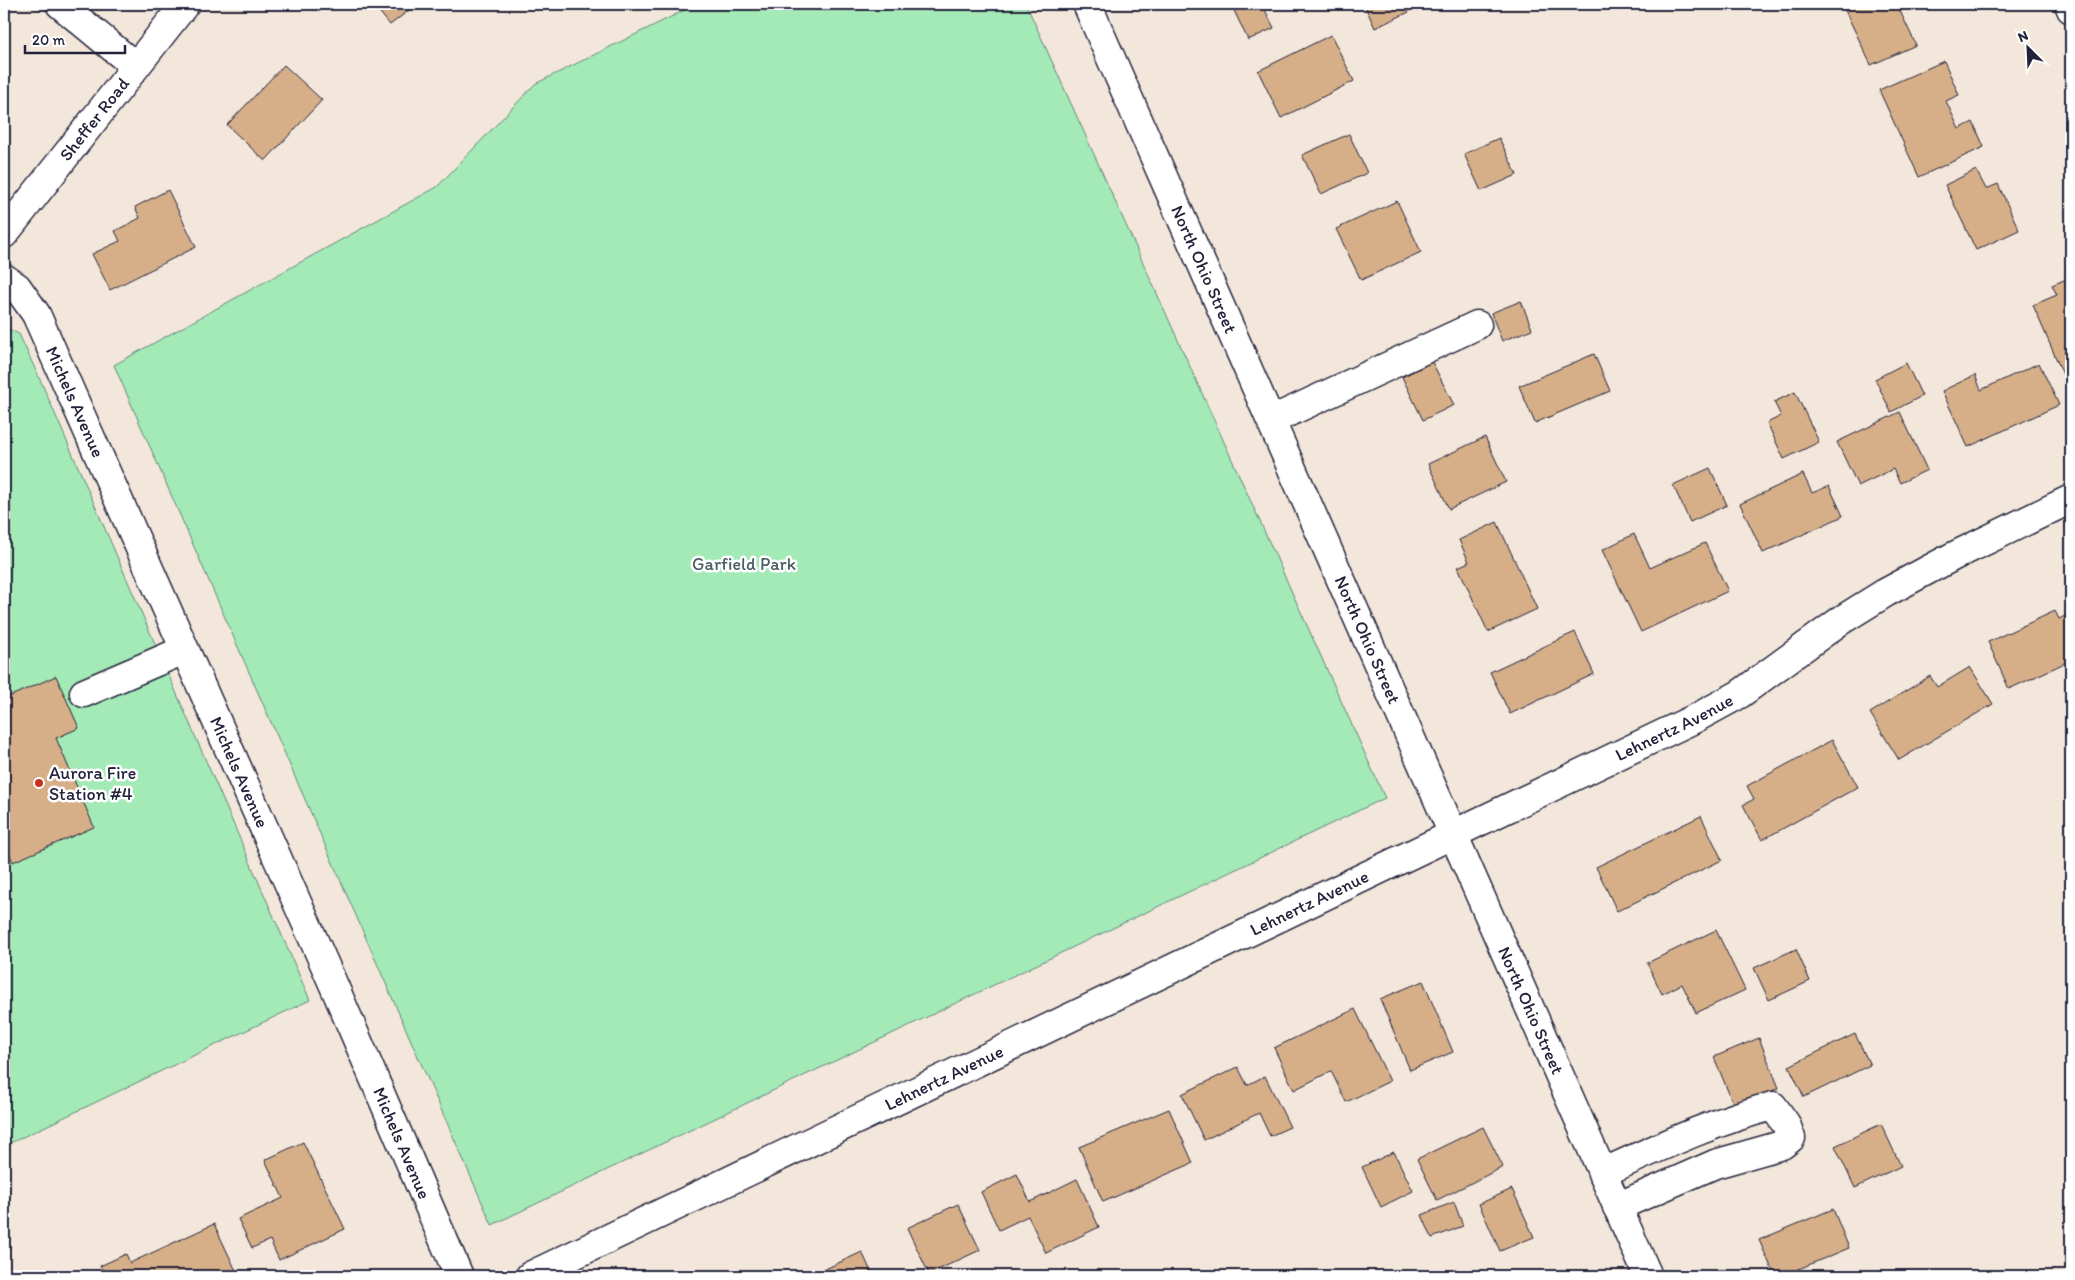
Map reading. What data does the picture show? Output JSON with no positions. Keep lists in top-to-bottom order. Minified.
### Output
{"streets":{"street":["Sheffer Road","North Ohio Street","Michels Avenue","Lehnertz Avenue"]},"crossings":[["North Ohio Street","Lehnertz Avenue"]],"parks":["Garfield Park"],"places":["Aurora Fire Station #4"],"scale_bar":"20 m","north":"top left"}
